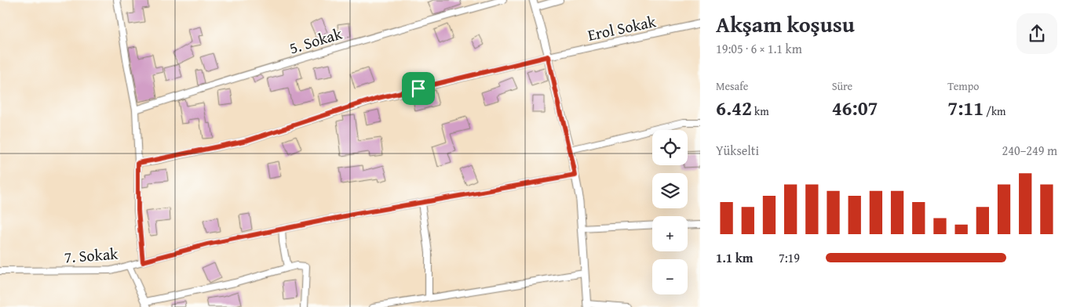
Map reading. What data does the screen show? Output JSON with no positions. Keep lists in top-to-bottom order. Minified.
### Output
{"streets":{"street":["Erol Sokak","5. Sokak","7. Sokak"]},"page":{"heading":["Akşam koşusu","19:05 · 6 × 1.1 km"],"stats":[["Mesafe","6.42 km"],["Süre","46:07"],["Tempo","7:11 /km"]],"map_buttons":["+","−"],"chart":["Yükselti","240–249 m"],"list":[{"name":"1.1 km","note":"7:19"}]}}
